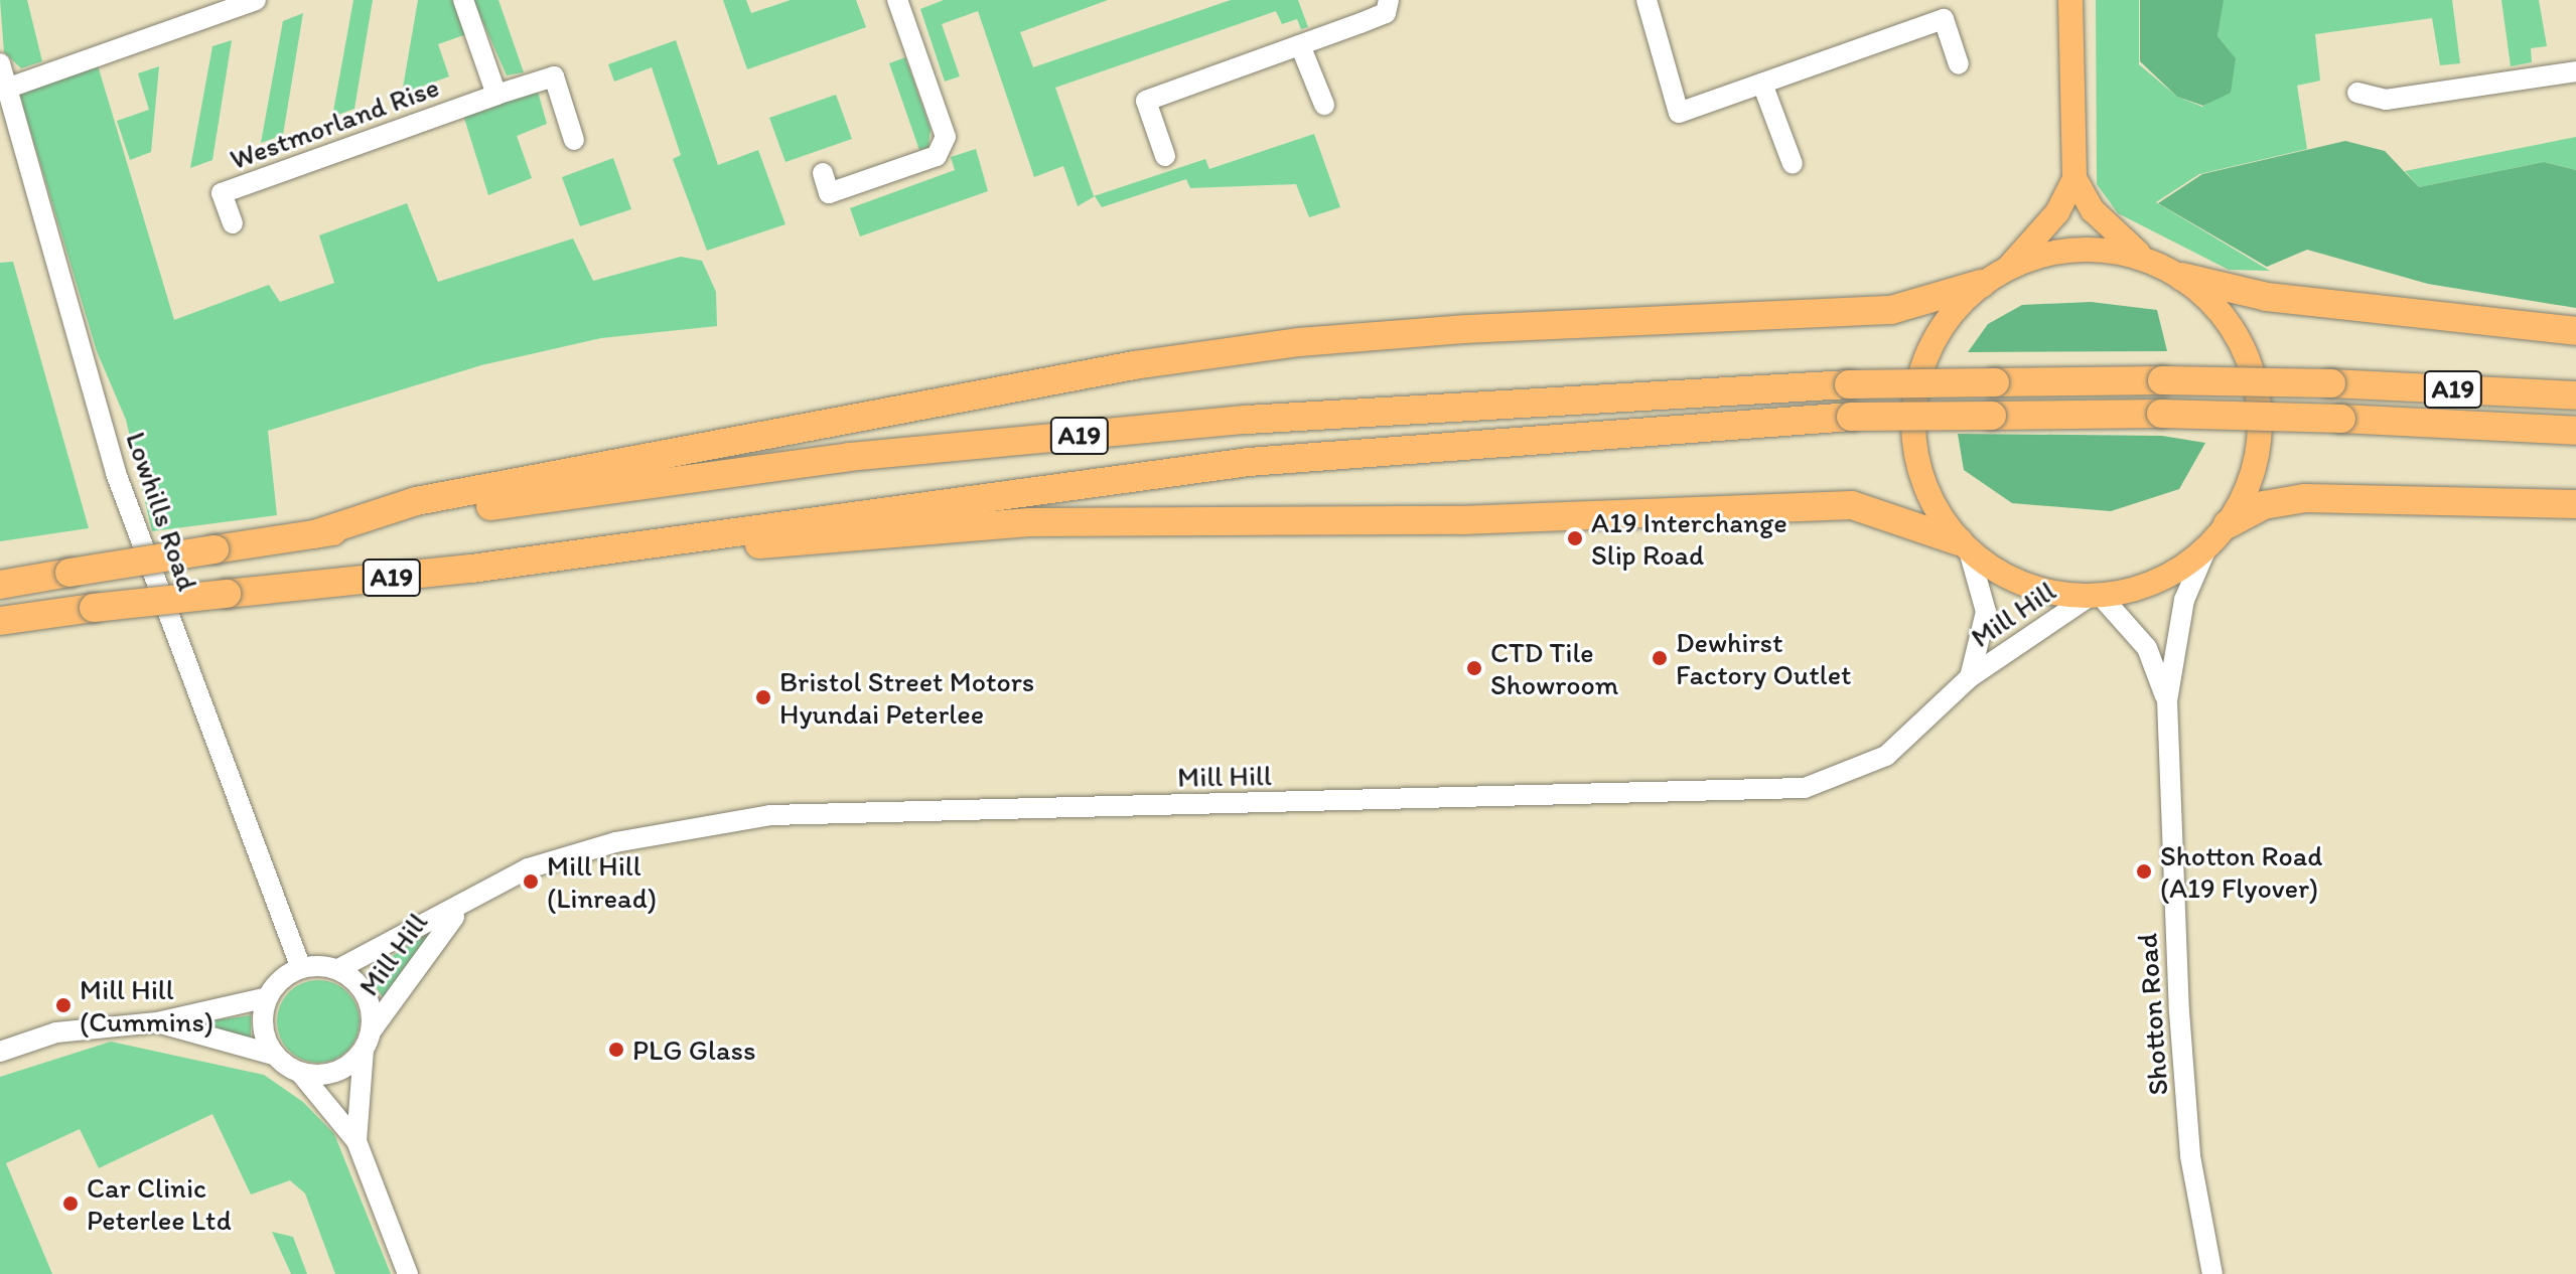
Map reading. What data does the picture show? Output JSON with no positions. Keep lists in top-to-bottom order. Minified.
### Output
{"streets":{"highway":["A19"],"street":["Westmorland Rise","Lowhills Road","Mill Hill","Shotton Road"]},"crossings":[["Lowhills Road","Mill Hill"],["Mill Hill","Shotton Road"]],"places":["A19 Interchange Slip Road","Dewhirst Factory Outlet","CTD Tile Showroom","Bristol Street Motors Hyundai Peterlee","Shotton Road (A19 Flyover)","Mill Hill (Linread)","Mill Hill (Cummins)","PLG Glass","Car Clinic Peterlee Ltd"]}
